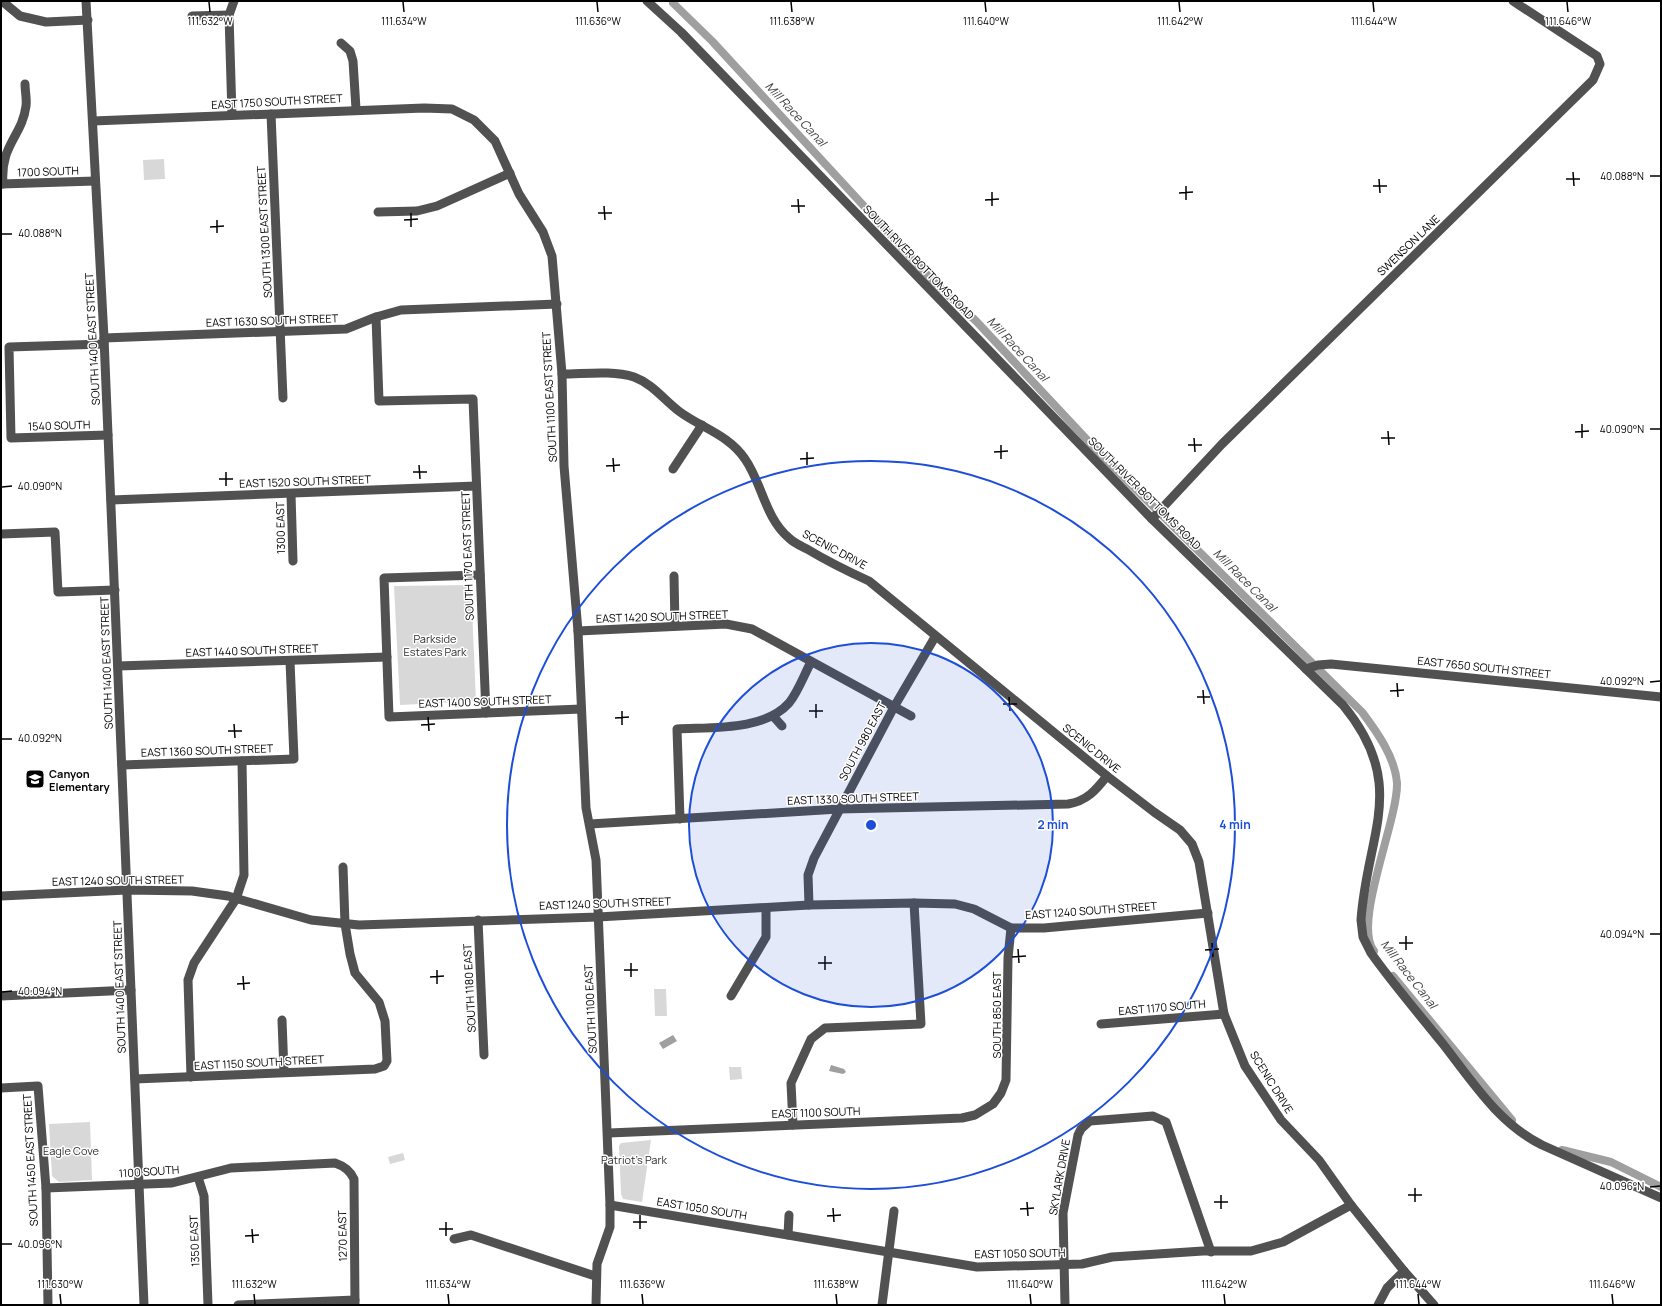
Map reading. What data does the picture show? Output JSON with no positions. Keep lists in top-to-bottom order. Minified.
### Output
{"streets":{"street":["EAST 1750 SOUTH STREET","1700 SOUTH","SOUTH 1300 EAST STREET","SWENSON LANE","SOUTH RIVER BOTTOMS ROAD","EAST 1630 SOUTH STREET","SOUTH 1400 EAST STREET","SOUTH 1100 EAST STREET","1540 SOUTH","EAST 1520 SOUTH STREET","1300 EAST","SCENIC DRIVE","SOUTH 1170 EAST STREET","EAST 1420 SOUTH STREET","EAST 1440 SOUTH STREET","EAST 7650 SOUTH STREET","EAST 1400 SOUTH STREET","SOUTH 980 EAST","EAST 1360 SOUTH STREET","EAST 1330 SOUTH STREET","EAST 1240 SOUTH STREET","SOUTH 1180 EAST","EAST 1170 SOUTH","SOUTH 1100 EAST","SOUTH 850 EAST","EAST 1150 SOUTH STREET","EAST 1100 SOUTH","SOUTH 1450 EAST STREET","1100 SOUTH","SKYLARK DRIVE","EAST 1050 SOUTH","1270 EAST","1350 EAST"]},"crossings":[["EAST 1750 SOUTH STREET","SOUTH 1300 EAST STREET"],["EAST 1750 SOUTH STREET","SOUTH 1400 EAST STREET"],["EAST 1750 SOUTH STREET","SOUTH 1100 EAST STREET"],["1700 SOUTH","SOUTH 1400 EAST STREET"],["SOUTH 1300 EAST STREET","EAST 1630 SOUTH STREET"],["SWENSON LANE","SOUTH RIVER BOTTOMS ROAD"],["SOUTH RIVER BOTTOMS ROAD","EAST 7650 SOUTH STREET"],["EAST 1630 SOUTH STREET","SOUTH 1400 EAST STREET"],["EAST 1630 SOUTH STREET","SOUTH 1100 EAST STREET"],["EAST 1630 SOUTH STREET","1540 SOUTH"],["EAST 1630 SOUTH STREET","SOUTH 1170 EAST STREET"],["SOUTH 1400 EAST STREET","1540 SOUTH"],["SOUTH 1400 EAST STREET","EAST 1520 SOUTH STREET"],["SOUTH 1400 EAST STREET","EAST 1440 SOUTH STREET"],["SOUTH 1400 EAST STREET","EAST 1360 SOUTH STREET"],["SOUTH 1400 EAST STREET","EAST 1240 SOUTH STREET"],["SOUTH 1400 EAST STREET","EAST 1150 SOUTH STREET"],["SOUTH 1400 EAST STREET","1100 SOUTH"],["SOUTH 1100 EAST STREET","SCENIC DRIVE"],["SOUTH 1100 EAST STREET","EAST 1420 SOUTH STREET"],["SOUTH 1100 EAST STREET","EAST 1400 SOUTH STREET"],["SOUTH 1100 EAST STREET","SOUTH 1100 EAST"],["EAST 1520 SOUTH STREET","1300 EAST"],["EAST 1520 SOUTH STREET","SOUTH 1170 EAST STREET"],["SCENIC DRIVE","SOUTH 980 EAST"],["SCENIC DRIVE","EAST 1330 SOUTH STREET"],["SCENIC DRIVE","EAST 1240 SOUTH STREET"],["SCENIC DRIVE","EAST 1170 SOUTH"],["SCENIC DRIVE","EAST 1050 SOUTH"],["SOUTH 1170 EAST STREET","EAST 1400 SOUTH STREET"],["EAST 1420 SOUTH STREET","SOUTH 980 EAST"],["EAST 1440 SOUTH STREET","EAST 1400 SOUTH STREET"],["EAST 1440 SOUTH STREET","EAST 1360 SOUTH STREET"],["EAST 1400 SOUTH STREET","SOUTH 1100 EAST"],["SOUTH 980 EAST","EAST 1330 SOUTH STREET"],["SOUTH 980 EAST","EAST 1240 SOUTH STREET"],["EAST 1330 SOUTH STREET","SOUTH 1100 EAST"],["EAST 1240 SOUTH STREET","SOUTH 1180 EAST"],["EAST 1240 SOUTH STREET","SOUTH 1100 EAST"],["EAST 1240 SOUTH STREET","SOUTH 850 EAST"],["EAST 1240 SOUTH STREET","EAST 1150 SOUTH STREET"],["SOUTH 1100 EAST","EAST 1100 SOUTH"],["SOUTH 1100 EAST","EAST 1050 SOUTH"],["SOUTH 850 EAST","EAST 1100 SOUTH"],["SOUTH 1450 EAST STREET","1100 SOUTH"],["1100 SOUTH","1270 EAST"],["1100 SOUTH","1350 EAST"],["SKYLARK DRIVE","EAST 1050 SOUTH"]],"water":["Mill Race Canal"],"parks":["Parkside Estates Park","Eagle Cove","Patriot's Park"],"places":{"school or university":["Canyon Elementary"]},"coordinates":["111.632°W","111.634°W","111.636°W","111.638°W","111.640°W","111.642°W","111.644°W","111.646°W","40.088°N","40.090°N","40.092°N","40.094°N","40.096°N","111.630°W"],"rings":["2 min","4 min"]}
